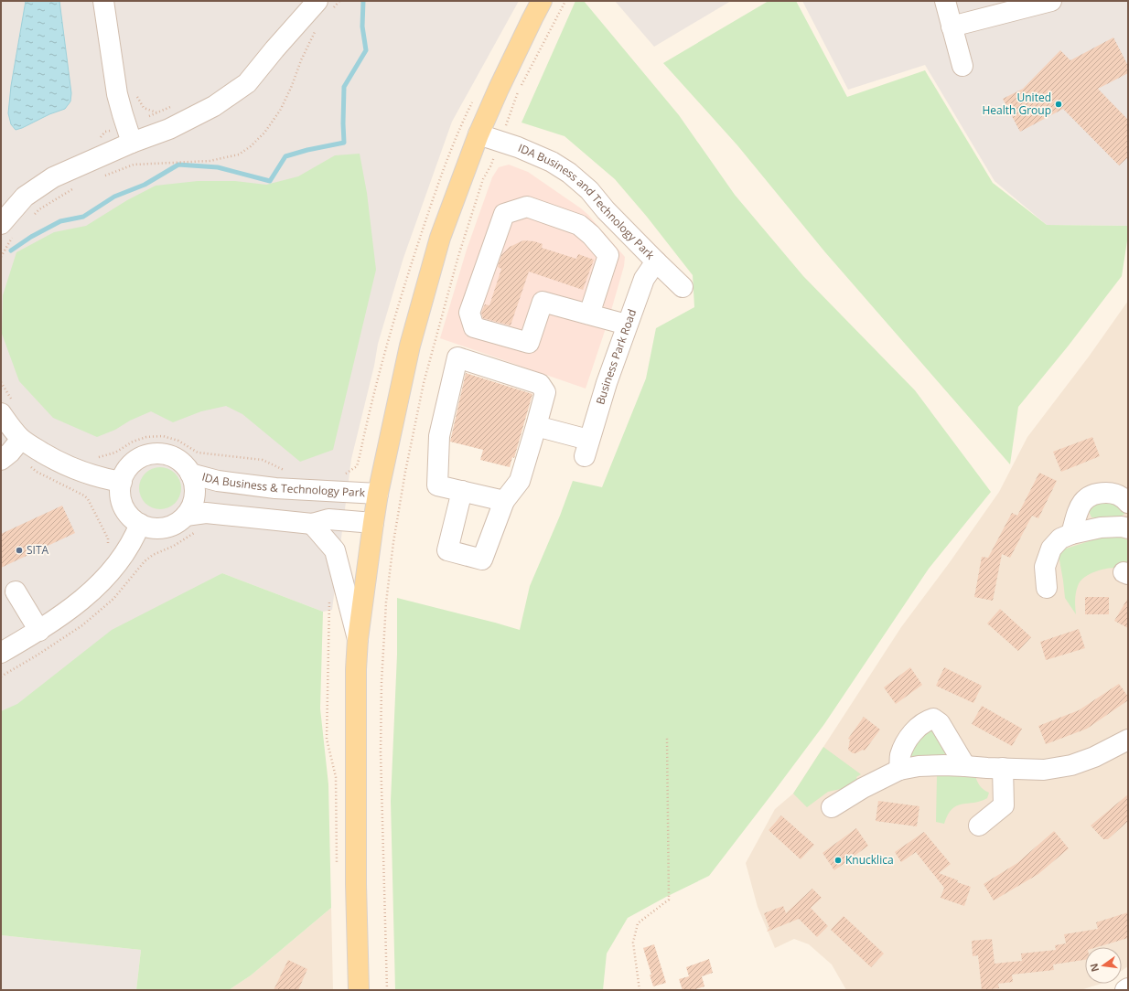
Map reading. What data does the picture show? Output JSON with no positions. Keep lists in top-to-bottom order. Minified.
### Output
{"streets":{"street":["IDA Business and Technology Park","Business Park Road","IDA Business & Technology Park"]},"crossings":[["IDA Business and Technology Park","Business Park Road"]],"places":["United Health Group","SITA","Knucklica"],"north":"left"}
